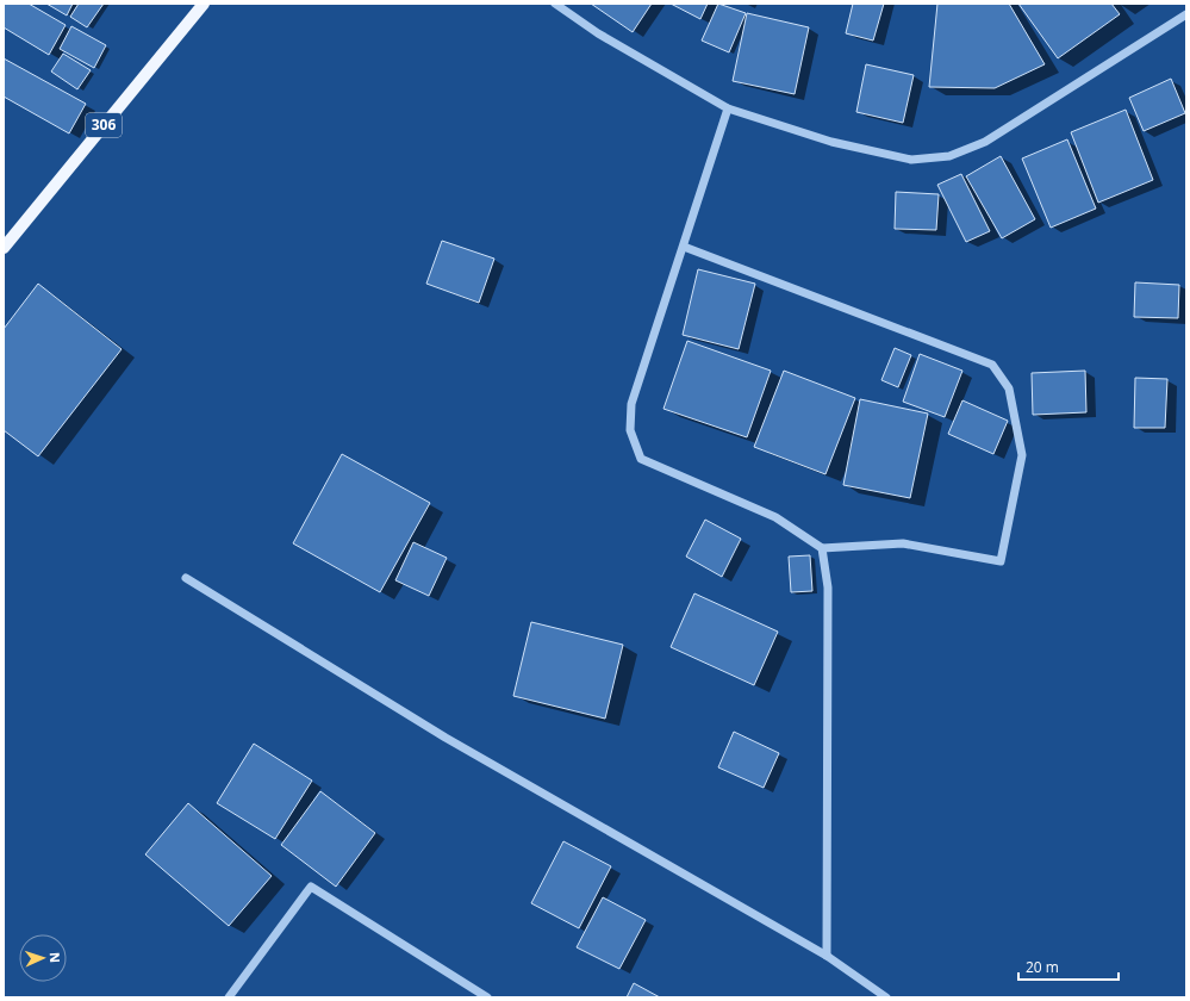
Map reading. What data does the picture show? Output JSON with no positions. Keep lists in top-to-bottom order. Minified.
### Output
{"streets":{"main road":["306"]},"scale_bar":"20 m","north":"right"}
